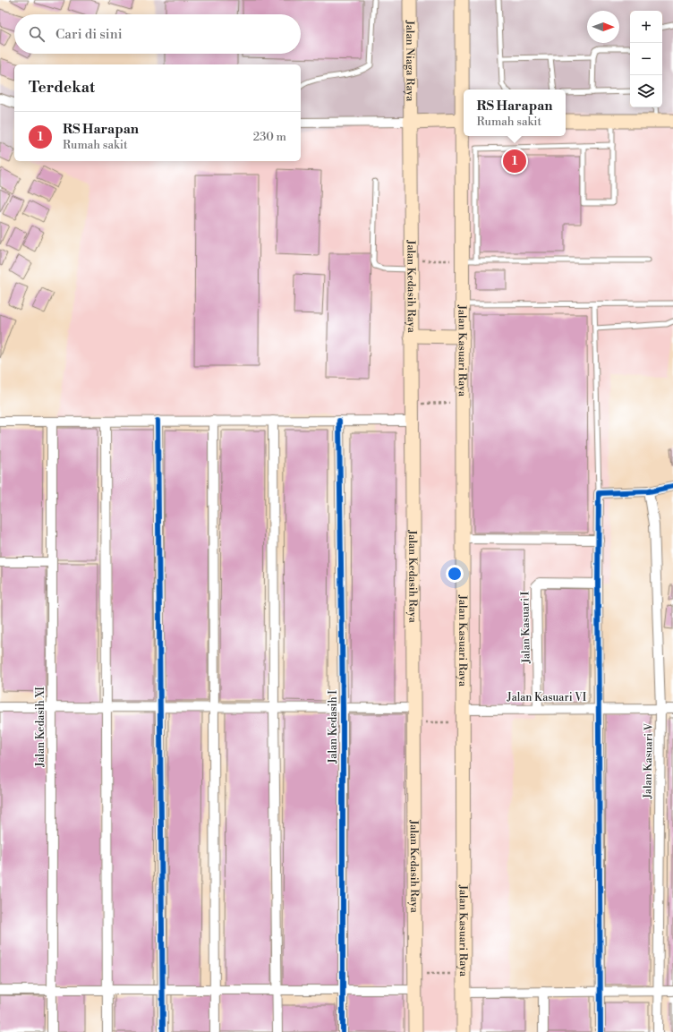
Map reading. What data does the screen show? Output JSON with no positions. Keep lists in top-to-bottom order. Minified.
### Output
{"streets":{"main road":["Jalan Niaga Raya","Jalan Kedasih Raya","Jalan Kasuari Raya"],"street":["Jalan Kasuari I","Jalan Kasuari VI","Jalan Kedasih XI","Jalan Kedasih I","Jalan Kasuari V"]},"crossings":[["Jalan Niaga Raya","Jalan Kedasih Raya"],["Jalan Kasuari Raya","Jalan Kasuari VI"],["Jalan Kasuari I","Jalan Kasuari VI"],["Jalan Kasuari VI","Jalan Kasuari V"]],"north":"right","page":{"map_buttons":["+","−"],"search":"Cari di sini","heading":"Terdekat","popup":["RS Harapan","Rumah sakit"],"list":[{"mark":"1","name":"RS Harapan","note":"Rumah sakit","value":"230 m"}],"pins":"1"}}
